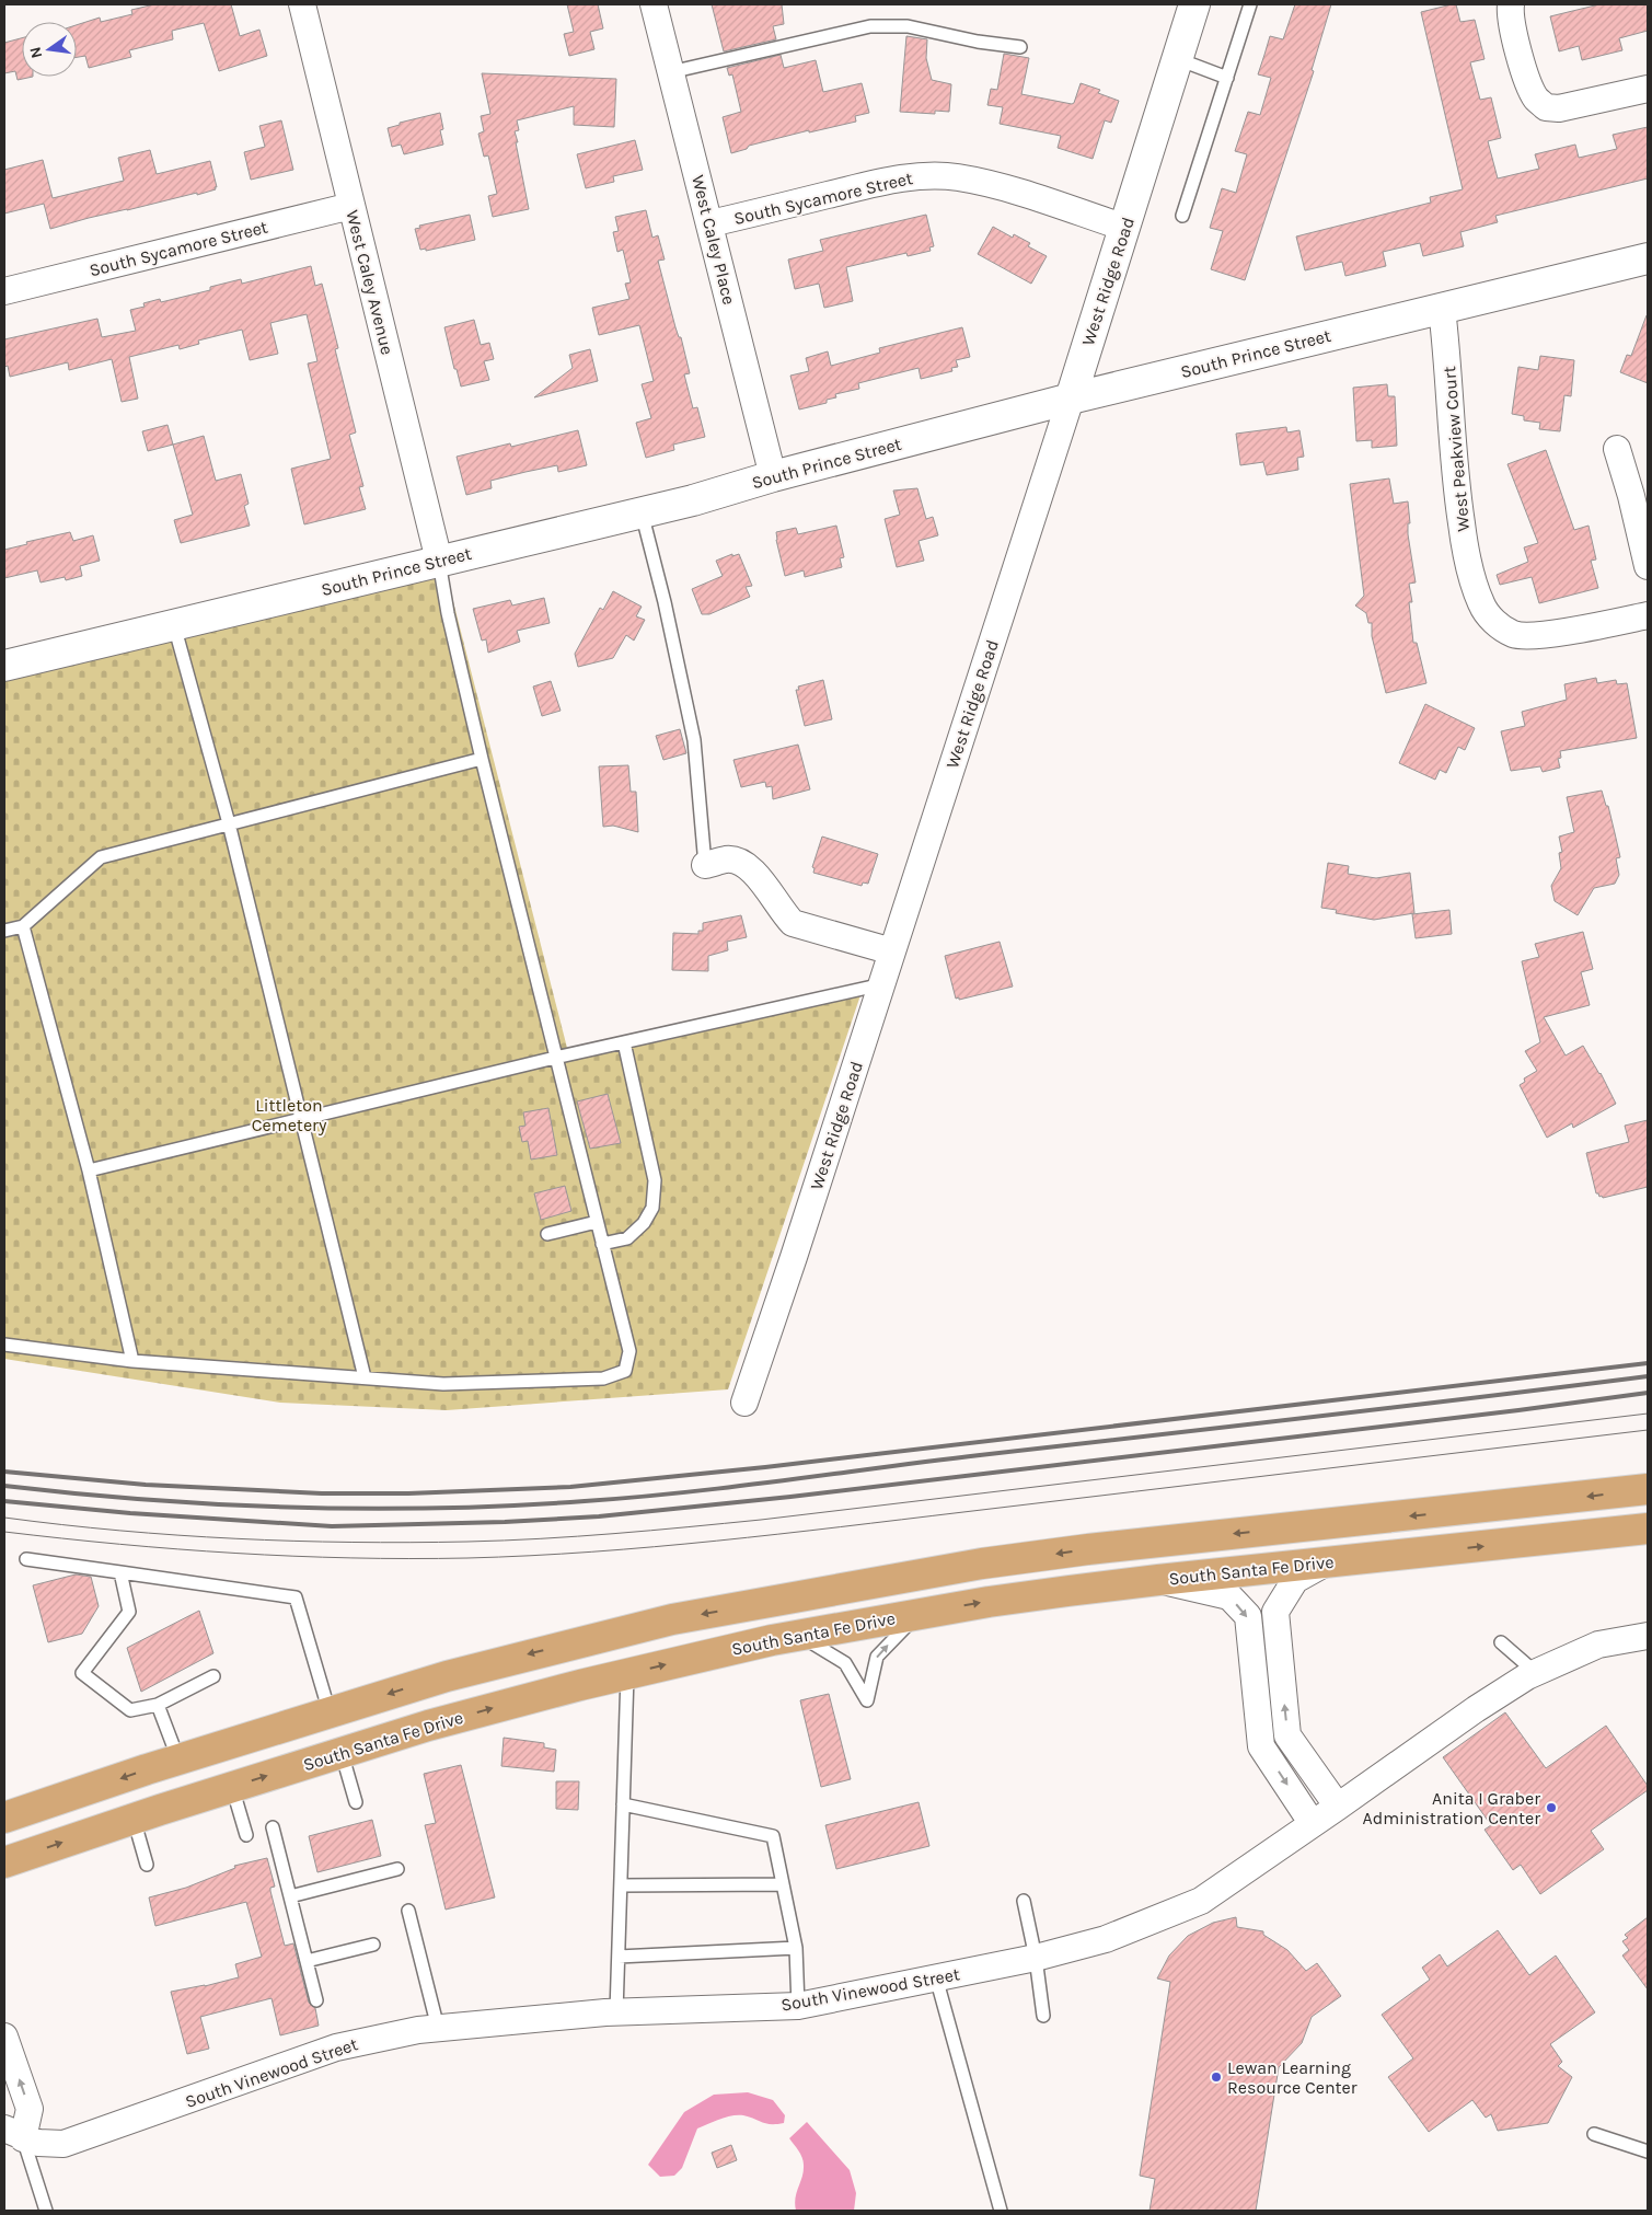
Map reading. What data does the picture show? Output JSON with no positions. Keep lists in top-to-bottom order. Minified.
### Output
{"streets":{"highway":["South Santa Fe Drive"],"street":["South Sycamore Street","West Caley Place","West Ridge Road","West Caley Avenue","South Prince Street","West Peakview Court","South Vinewood Street"]},"crossings":[["South Sycamore Street","West Caley Place"],["South Sycamore Street","West Ridge Road"],["South Sycamore Street","West Caley Avenue"],["West Caley Place","South Prince Street"],["West Ridge Road","South Prince Street"],["West Caley Avenue","South Prince Street"],["South Prince Street","West Peakview Court"]],"parks":["Littleton Cemetery"],"places":["Anita I Graber Administration Center","Lewan Learning Resource Center"],"north":"left"}
